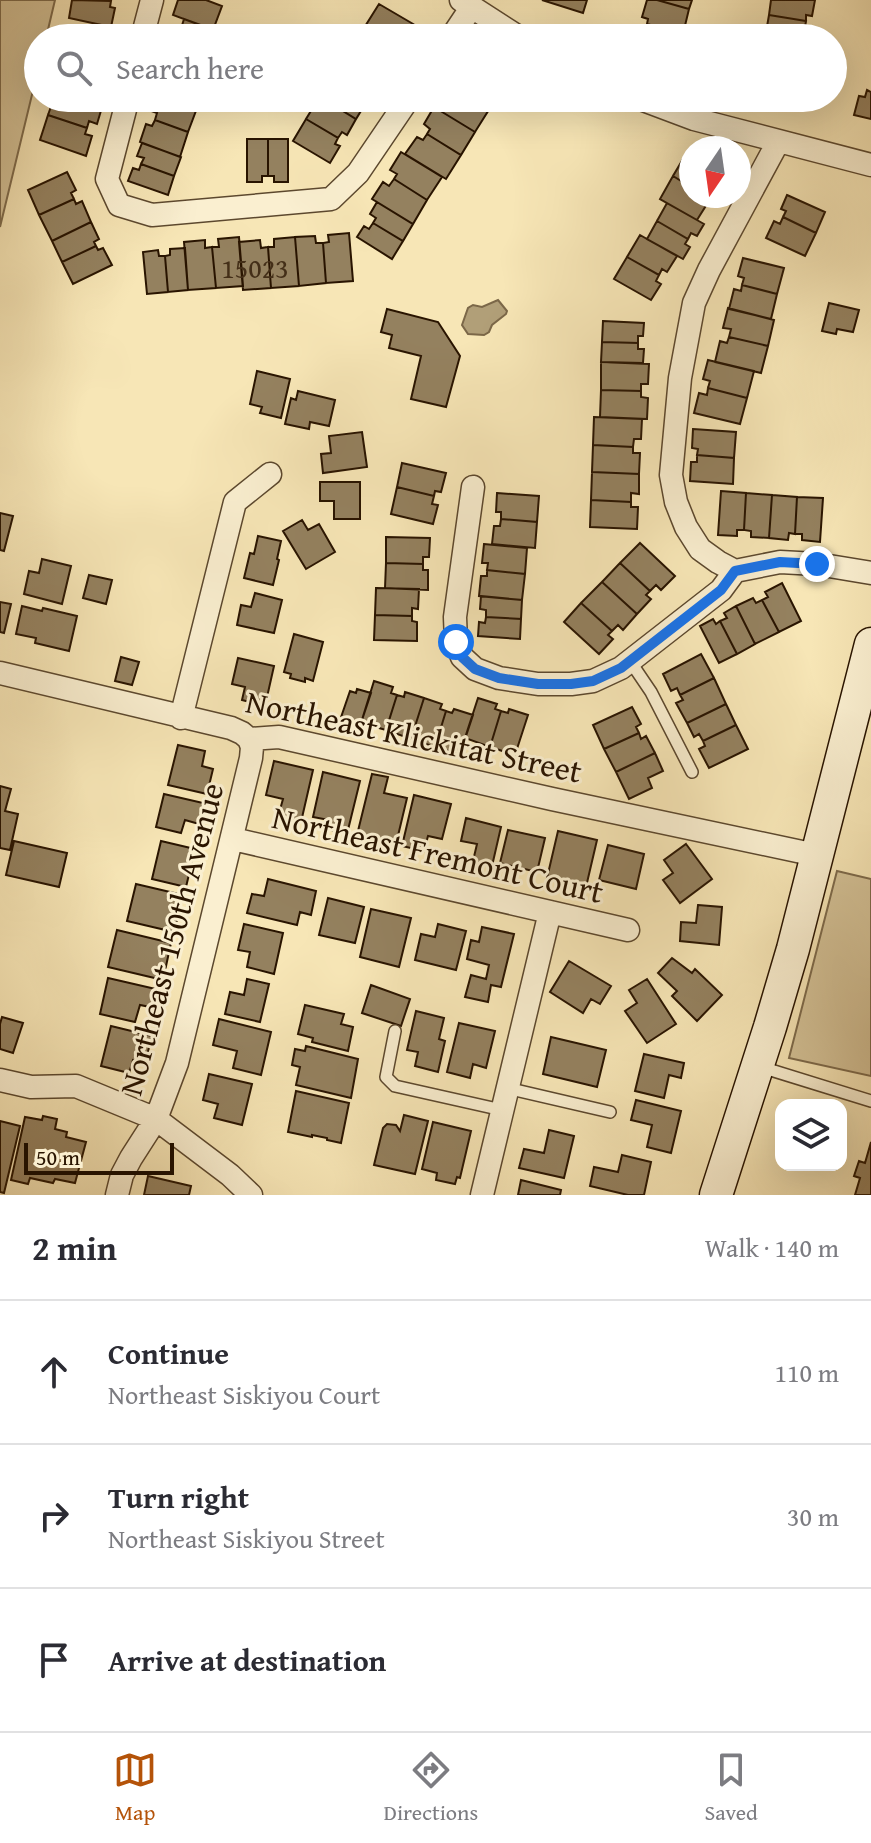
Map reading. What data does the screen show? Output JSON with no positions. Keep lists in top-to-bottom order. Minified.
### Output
{"streets":{"street":["Northeast Klickitat Street","Northeast Fremont Court","Northeast 150th Avenue"]},"crossings":[["Northeast Klickitat Street","Northeast 150th Avenue"],["Northeast Fremont Court","Northeast 150th Avenue"]],"house_numbers":["15023"],"scale_bar":"50 m","north":"bottom","page":{"search":"Search here","scale":"50 m","heading":["2 min","Walk · 140 m"],"list":[["Continue","Northeast Siskiyou Court","110 m"],["Turn right","Northeast Siskiyou Street","30 m"],"Arrive at destination"],"nav":["Map","Directions","Saved"]}}
